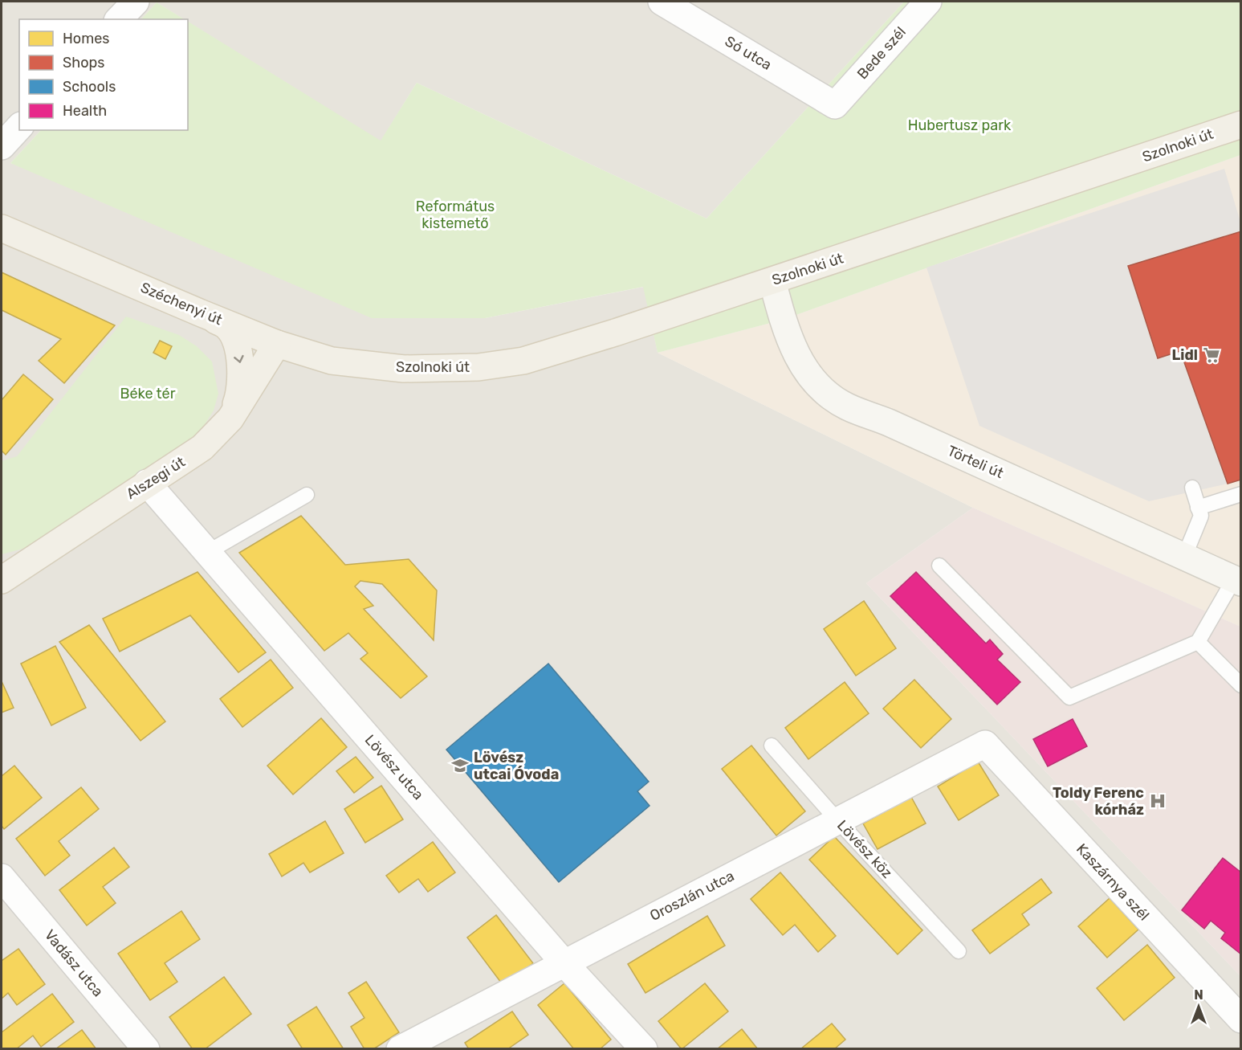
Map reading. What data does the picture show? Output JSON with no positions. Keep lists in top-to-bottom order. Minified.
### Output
{"streets":{"main road":["Szolnoki út","Széchenyi út","Törteli út","Alszegi út"],"street":["Só utca","Bede szél","Lövész utca","Kaszárnya szél","Oroszlán utca","Vadász utca"],"lane":["Lövész köz"]},"crossings":[["Só utca","Bede szél"],["Szolnoki út","Széchenyi út"],["Szolnoki út","Törteli út"],["Széchenyi út","Alszegi út"],["Alszegi út","Lövész utca"],["Lövész utca","Oroszlán utca"],["Lövész köz","Oroszlán utca"],["Kaszárnya szél","Oroszlán utca"]],"parks":["Hubertusz park","Református kistemető","Béke tér"],"places":{"supermarket":["Lidl"],"school or university":["Lövész utcai Óvoda"],"hospital":["Toldy Ferenc kórház"]},"legend":["Homes","Shops","Schools","Health"],"north":"top"}
